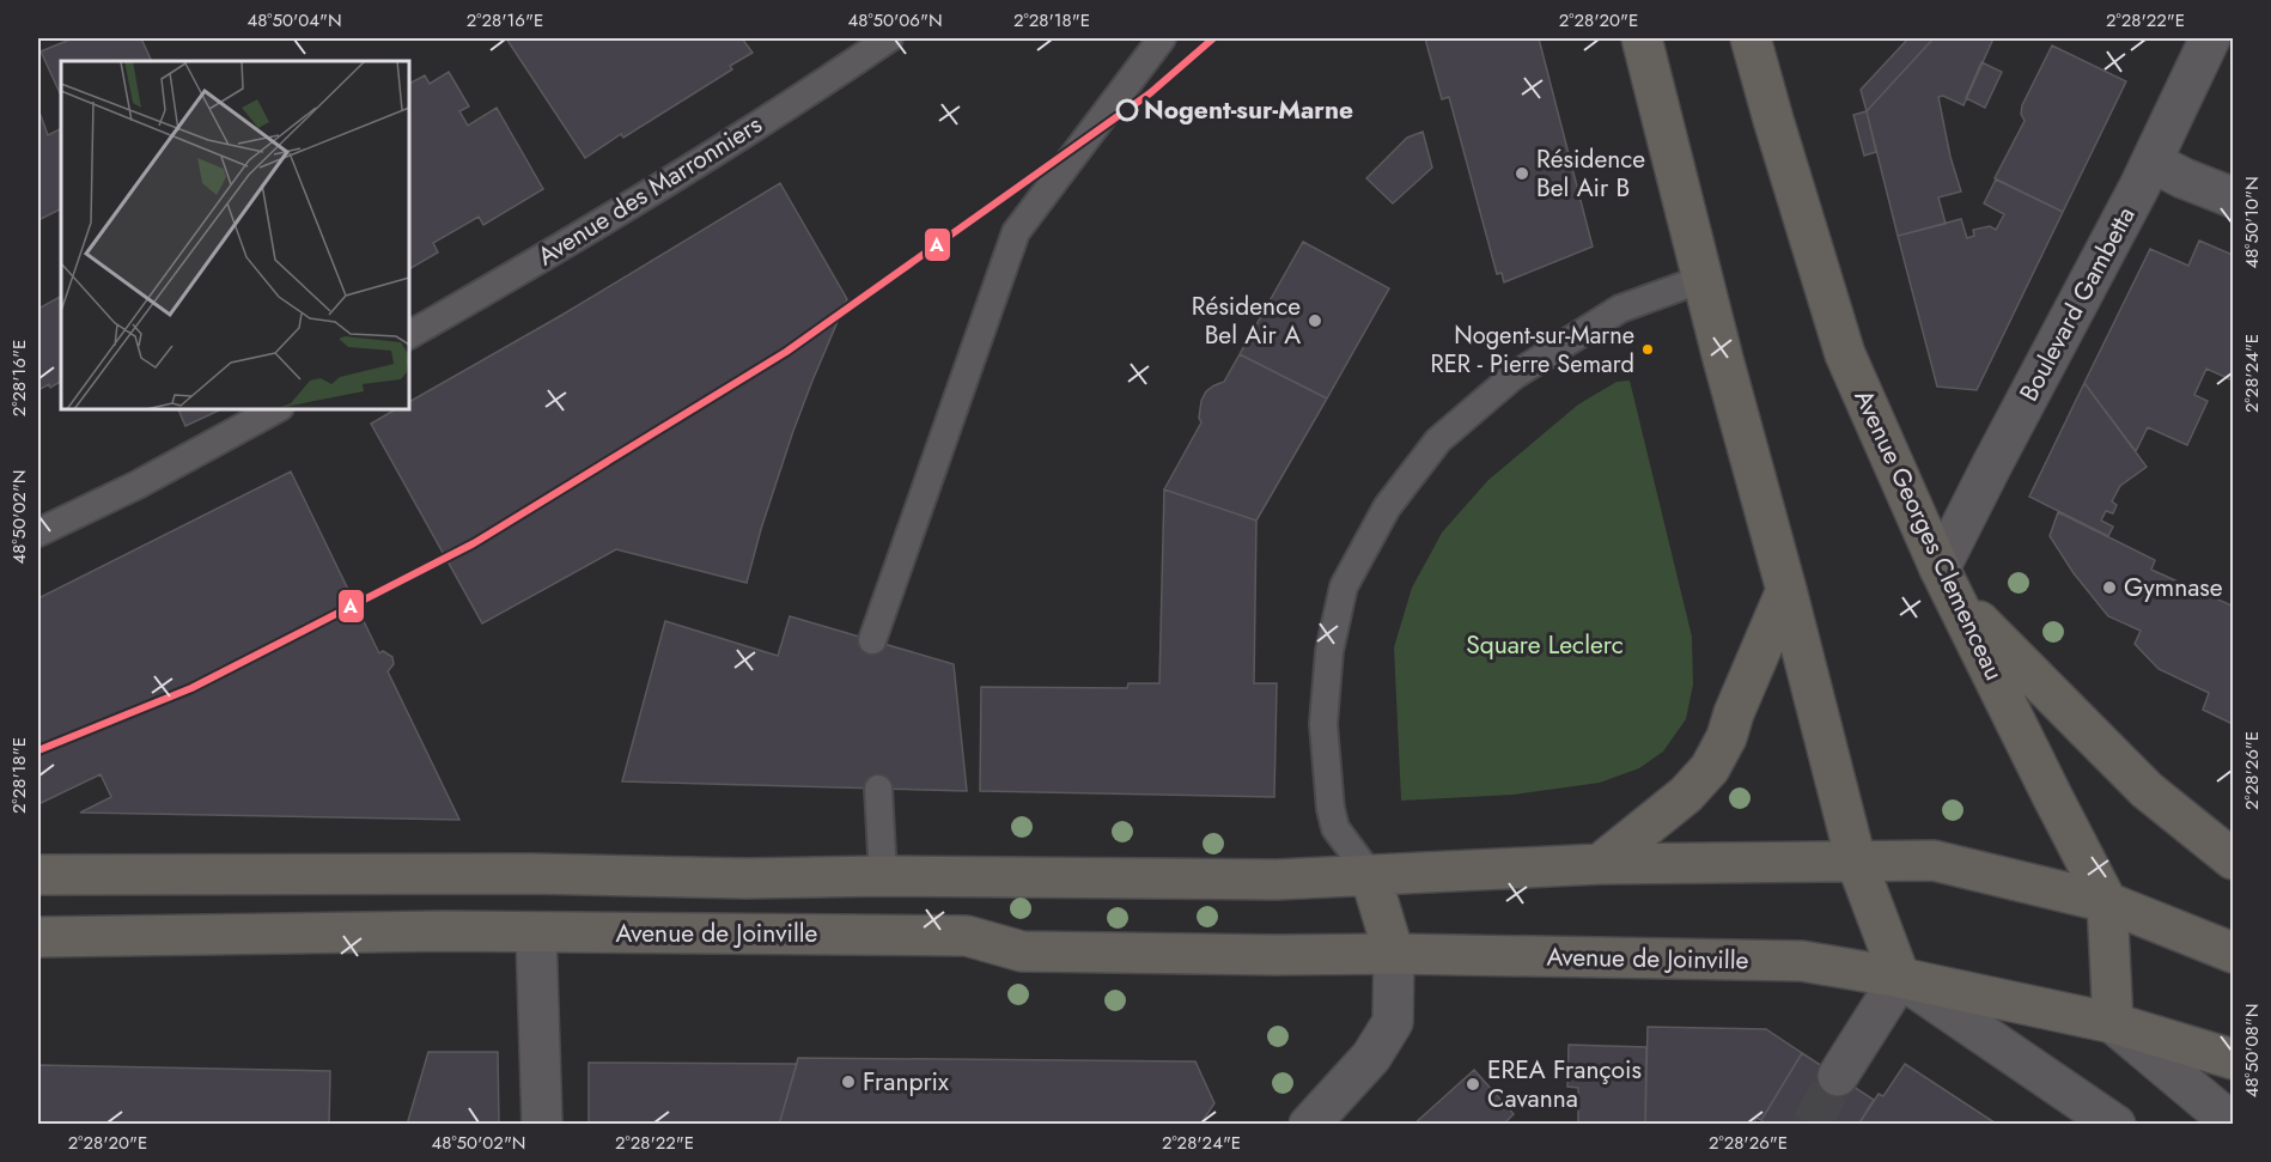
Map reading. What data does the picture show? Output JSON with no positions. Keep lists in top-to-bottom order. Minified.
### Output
{"streets":{"main road":["Avenue Georges Clemenceau","Avenue de Joinville"],"street":["Boulevard Gambetta"],"lane":["Avenue des Marronniers"]},"crossings":[["Boulevard Gambetta","Avenue Georges Clemenceau"],["Avenue Georges Clemenceau","Avenue de Joinville"]],"parks":["Square Leclerc"],"places":["Nogent-sur-Marne","Résidence Bel Air B","Résidence Bel Air A","Nogent-sur-Marne RER - Pierre Semard","Gymnase","Franprix","EREA François Cavanna"],"lines":["rail line A"],"coordinates":["48°50'04\"N","2°28'16\"E","48°50'06\"N","2°28'18\"E","2°28'20\"E","2°28'22\"E","48°50'10\"N","2°28'24\"E","48°50'02\"N","2°28'26\"E","48°50'08\"N"]}
